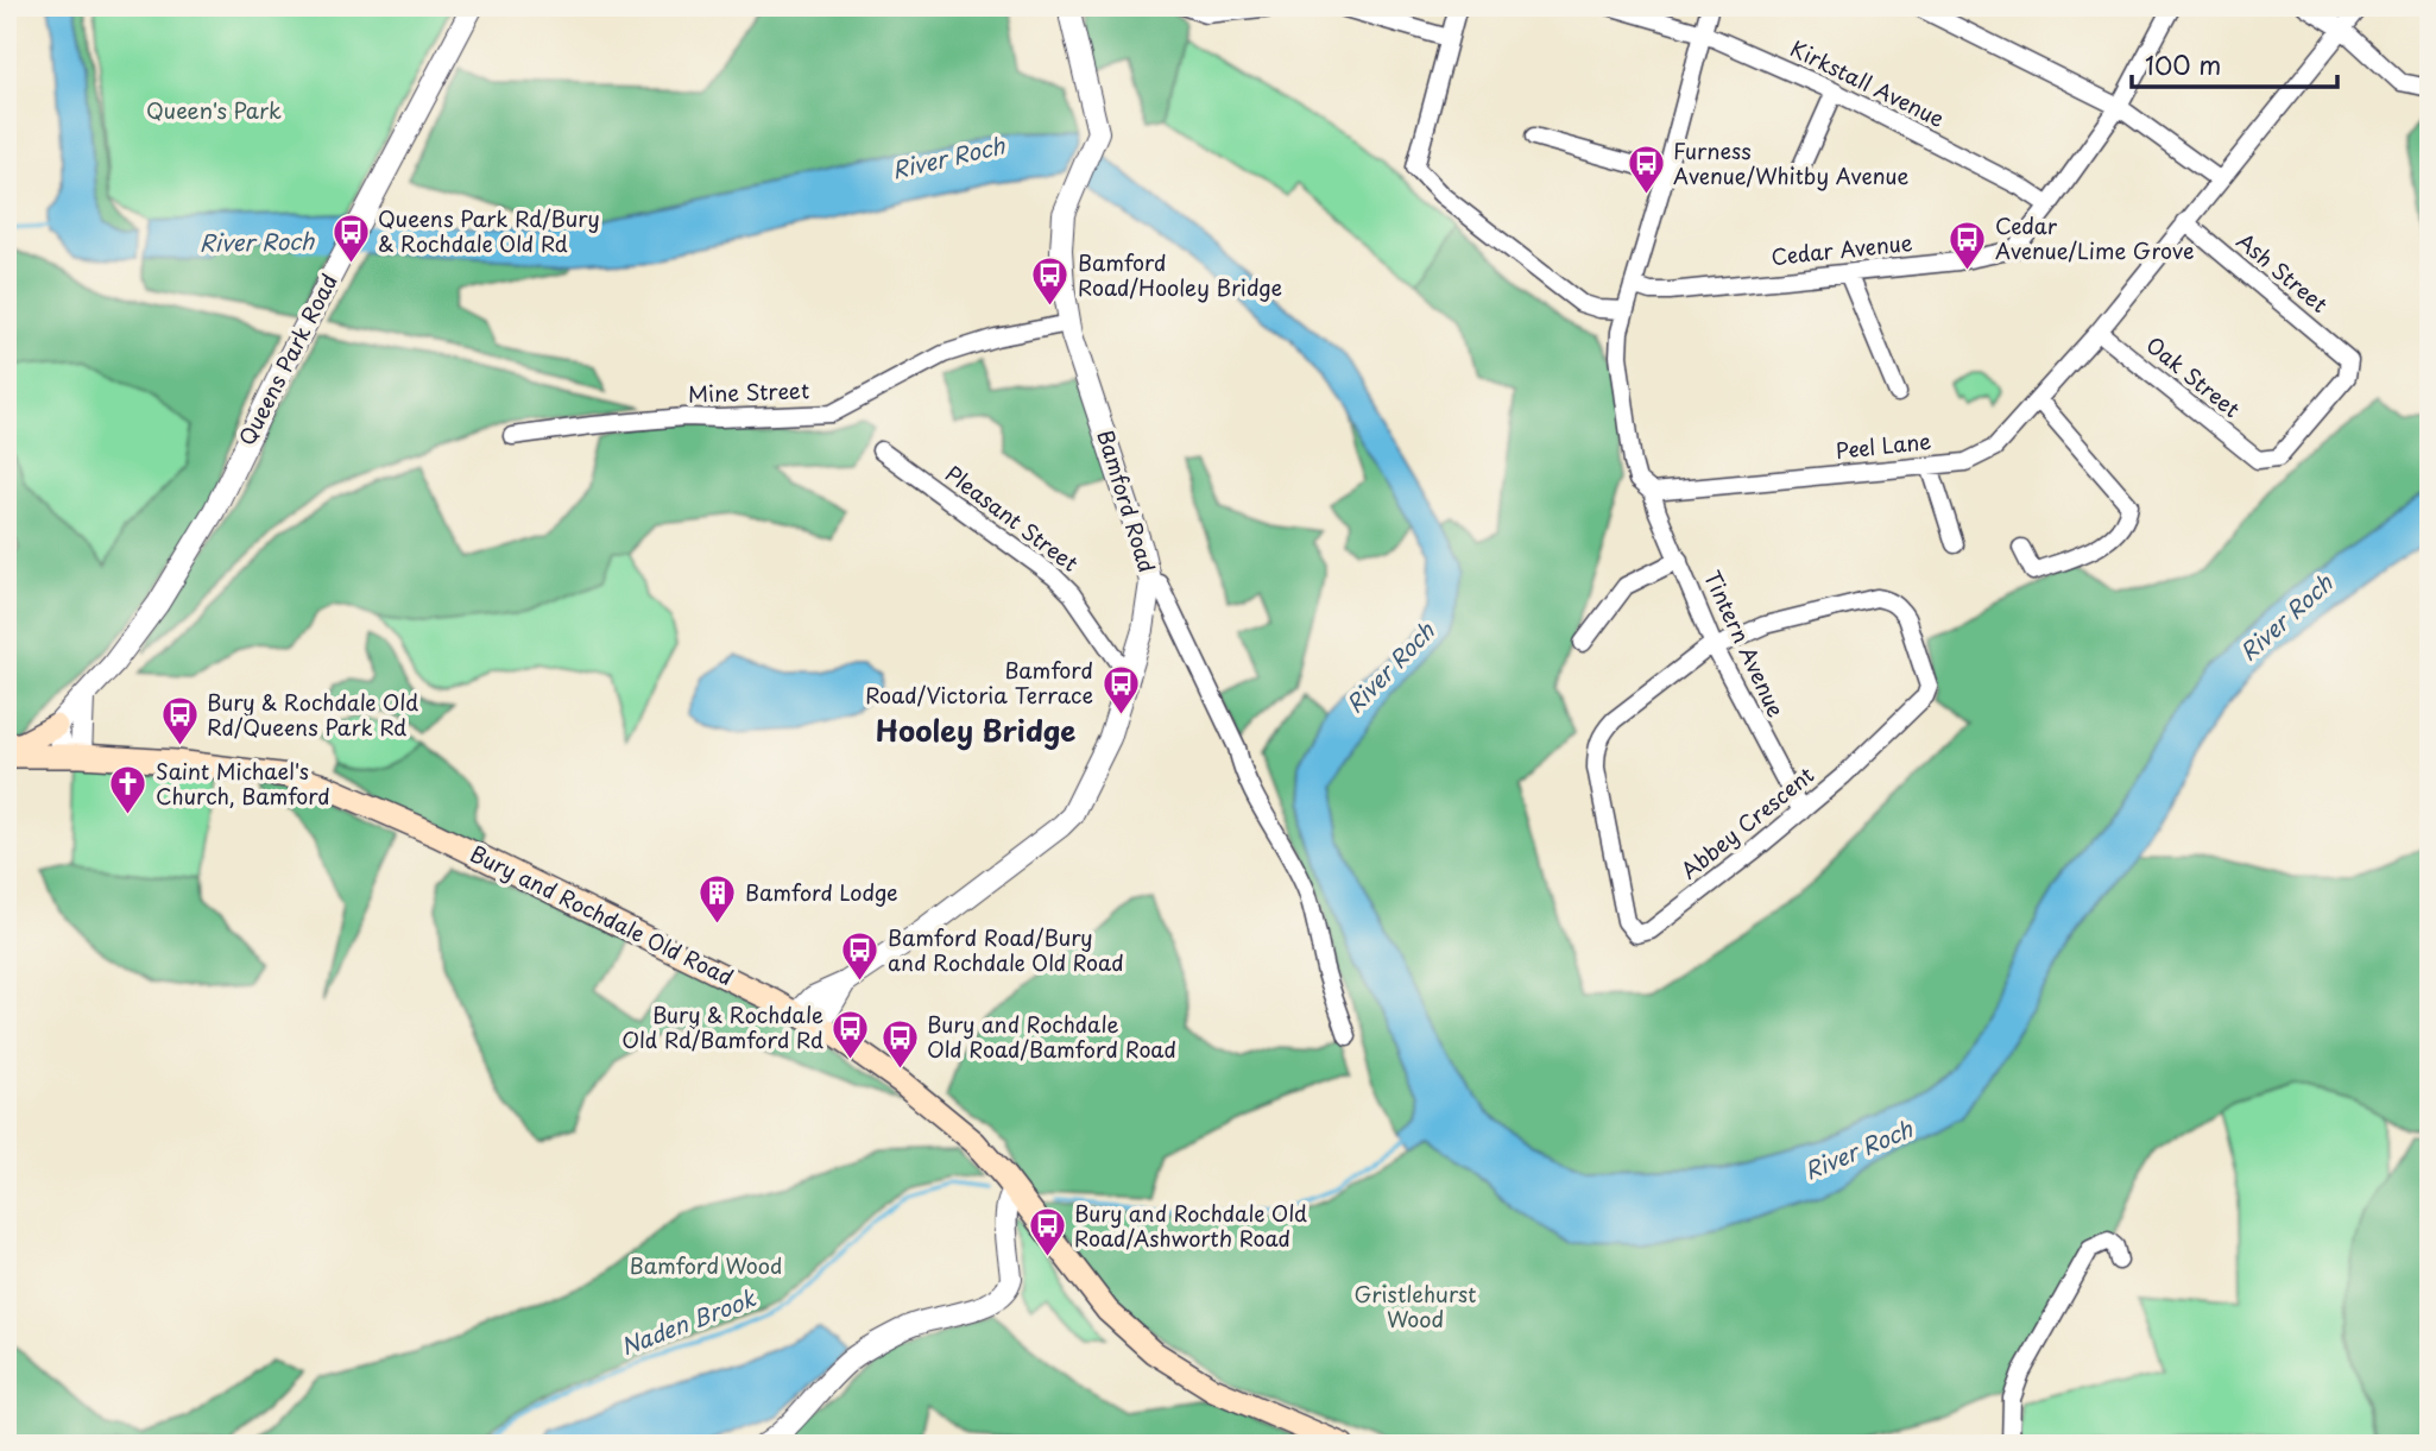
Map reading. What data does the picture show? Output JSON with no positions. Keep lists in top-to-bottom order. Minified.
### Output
{"streets":{"main road":["Bury and Rochdale Old Road"],"street":["Kirkstall Avenue","Cedar Avenue","Ash Street","Queens Park Road","Oak Street","Mine Street","Peel Lane","Bamford Road","Pleasant Street","Tintern Avenue","Abbey Crescent"]},"crossings":[["Kirkstall Avenue","Cedar Avenue"],["Ash Street","Oak Street"],["Ash Street","Peel Lane"],["Oak Street","Peel Lane"],["Mine Street","Bamford Road"],["Peel Lane","Tintern Avenue"],["Bamford Road","Pleasant Street"],["Bamford Road","Bury and Rochdale Old Road"],["Tintern Avenue","Abbey Crescent"]],"districts":["Hooley Bridge"],"water":["River Roch","Naden Brook"],"parks":["Queen's Park","Bamford Wood","Gristlehurst Wood"],"places":{"bus stop":["Furness Avenue/Whitby Avenue","Queens Park Rd/Bury & Rochdale Old Rd","Cedar Avenue/Lime Grove","Bamford Road/Hooley Bridge","Bamford Road/Victoria Terrace","Bury & Rochdale Old Rd/Queens Park Rd","Bamford Road/Bury and Rochdale Old Road","Bury & Rochdale Old Rd/Bamford Rd","Bury and Rochdale Old Road/Bamford Road","Bury and Rochdale Old Road/Ashworth Road"],"church":["Saint Michael's Church, Bamford"],"building":["Bamford Lodge"]},"scale_bar":"100 m"}
